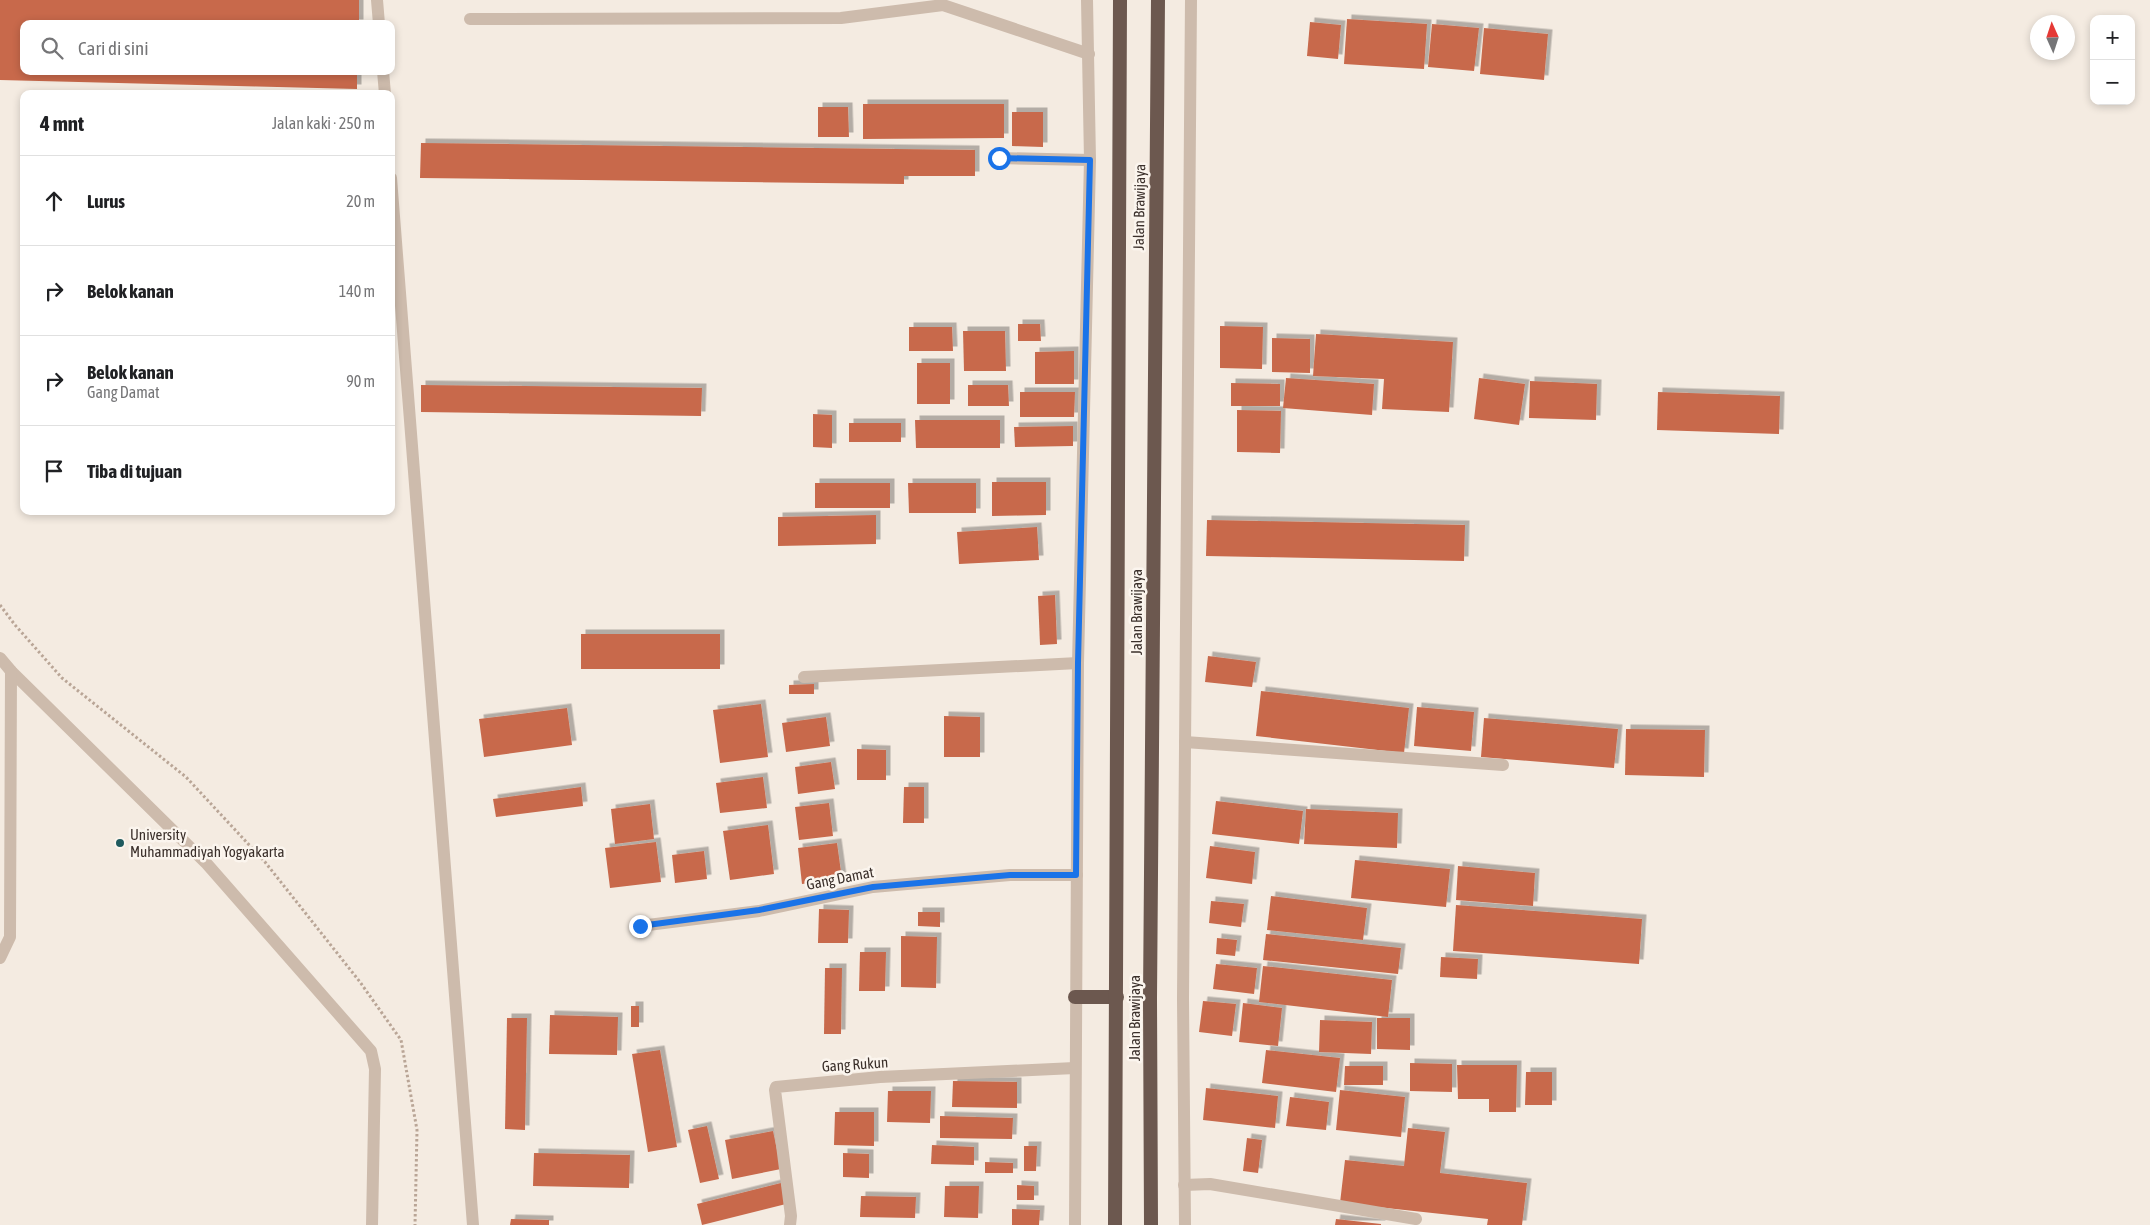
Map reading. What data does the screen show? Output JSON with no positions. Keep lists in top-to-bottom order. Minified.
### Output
{"streets":{"highway":["Jalan Brawijaya"],"street":["Gang Damat","Gang Rukun"]},"places":["University Muhammadiyah Yogyakarta"],"north":"top","page":{"map_buttons":["+","−"],"search":"Cari di sini","heading":["4 mnt","Jalan kaki · 250 m"],"list":[["Lurus","20 m"],["Belok kanan","140 m"],["Belok kanan","Gang Damat","90 m"],"Tiba di tujuan"]}}
